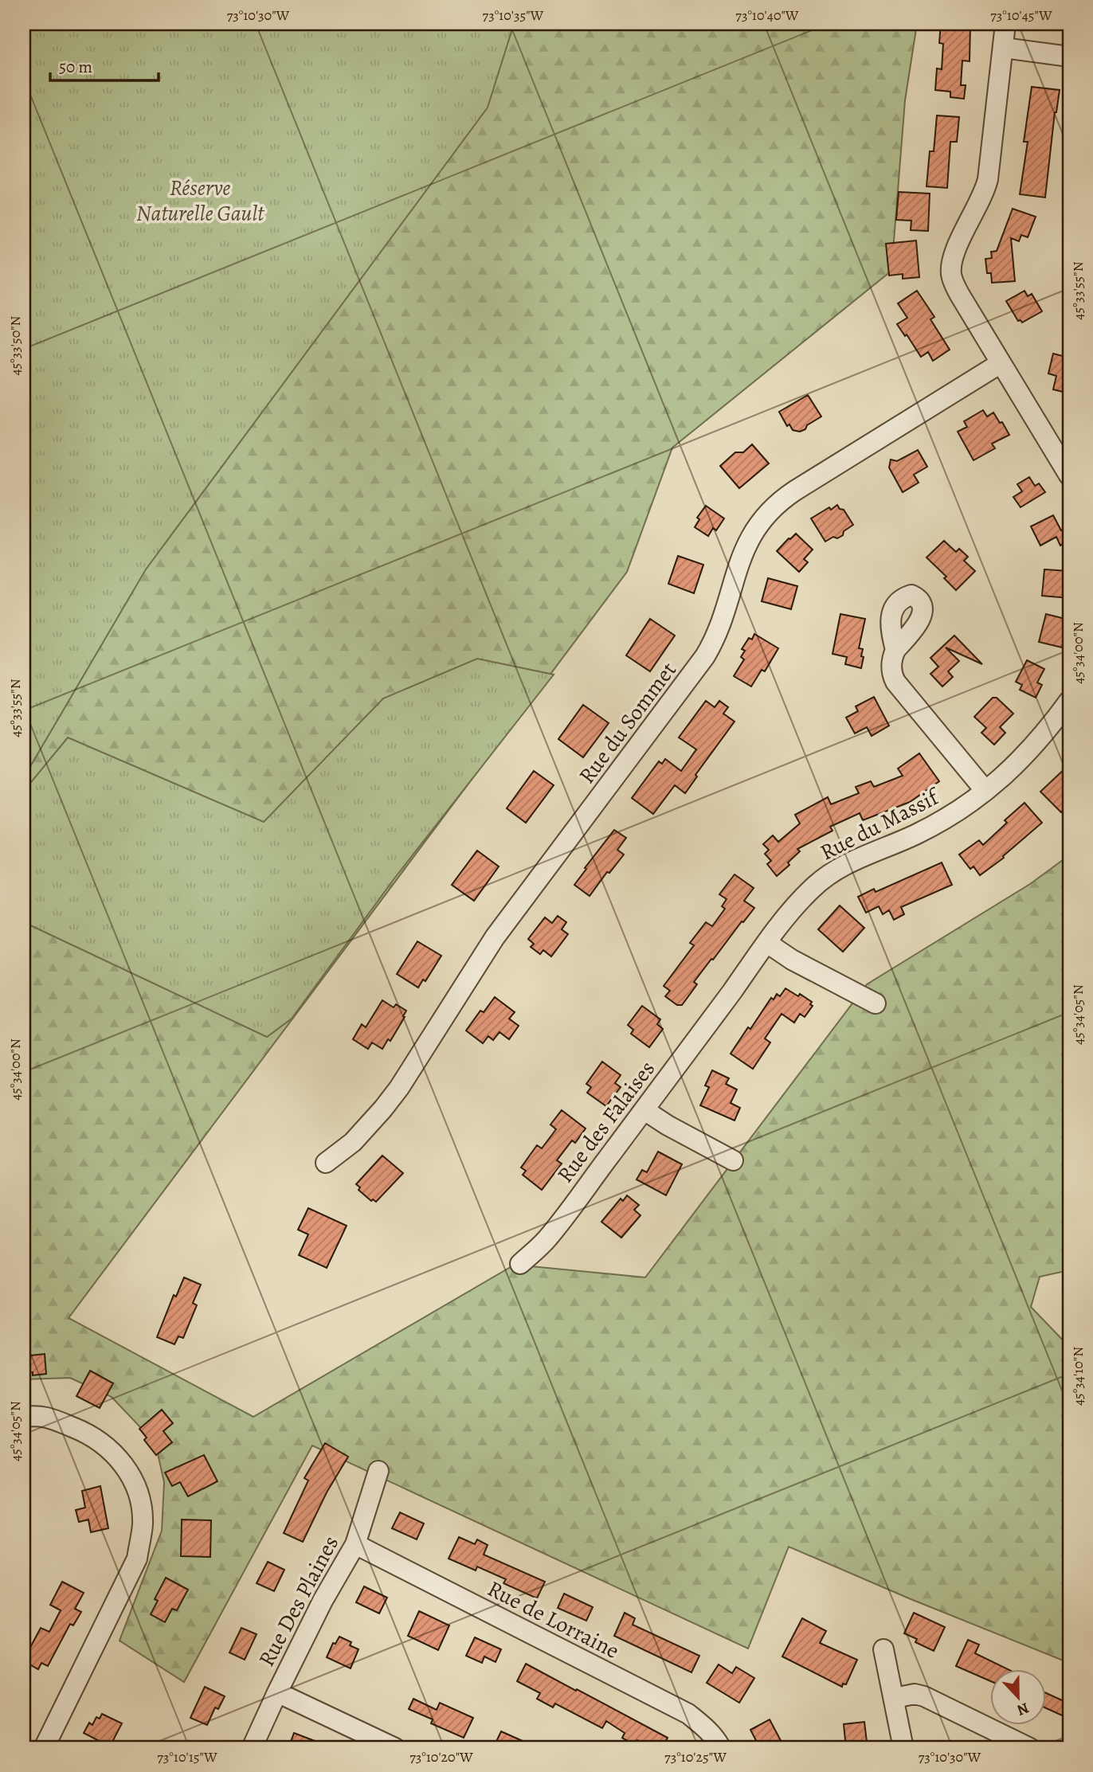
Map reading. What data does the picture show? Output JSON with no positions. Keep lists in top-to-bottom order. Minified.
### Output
{"streets":{"street":["Rue du Sommet","Rue du Massif","Rue des Falaises","Rue Des Plaines","Rue de Lorraine"]},"crossings":[["Rue du Massif","Rue des Falaises"],["Rue Des Plaines","Rue de Lorraine"]],"parks":["Réserve Naturelle Gault"],"scale_bar":"50 m","north":"bottom","coordinates":["73°10'30\"W","73°10'35\"W","73°10'40\"W","73°10'45\"W","45°33'55\"N","45°33'50\"N","45°34'00\"N","45°34'05\"N","45°34'10\"N","73°10'15\"W","73°10'20\"W","73°10'25\"W"]}
